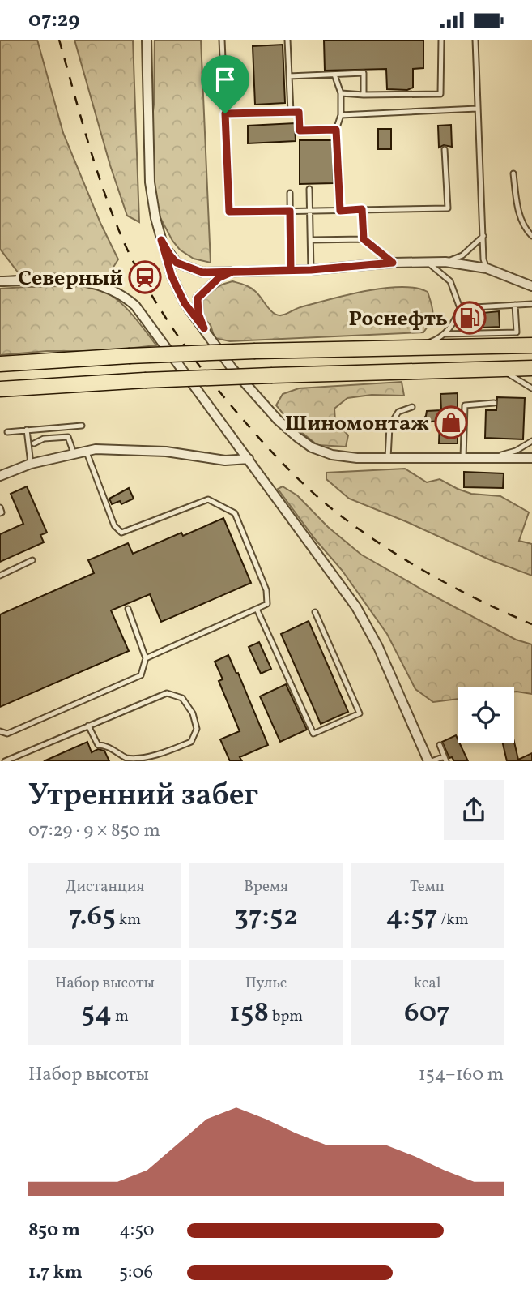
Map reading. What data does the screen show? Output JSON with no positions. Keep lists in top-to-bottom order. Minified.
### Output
{"places":{"station":["Северный"],"fuel station":["Роснефть"],"shop":["Шиномонтаж"]},"page":{"status":"07:29","heading":["Утренний забег","07:29 · 9 × 850 m"],"stats":[["Дистанция","7.65 km"],["Время","37:52"],["Темп","4:57 /km"],["Набор высоты","54 m"],["Пульс","158 bpm"],["kcal","607"]],"chart":["Набор высоты","154–160 m"],"list":[{"name":"850 m","note":"4:50"},{"name":"1.7 km","note":"5:06"}]}}
